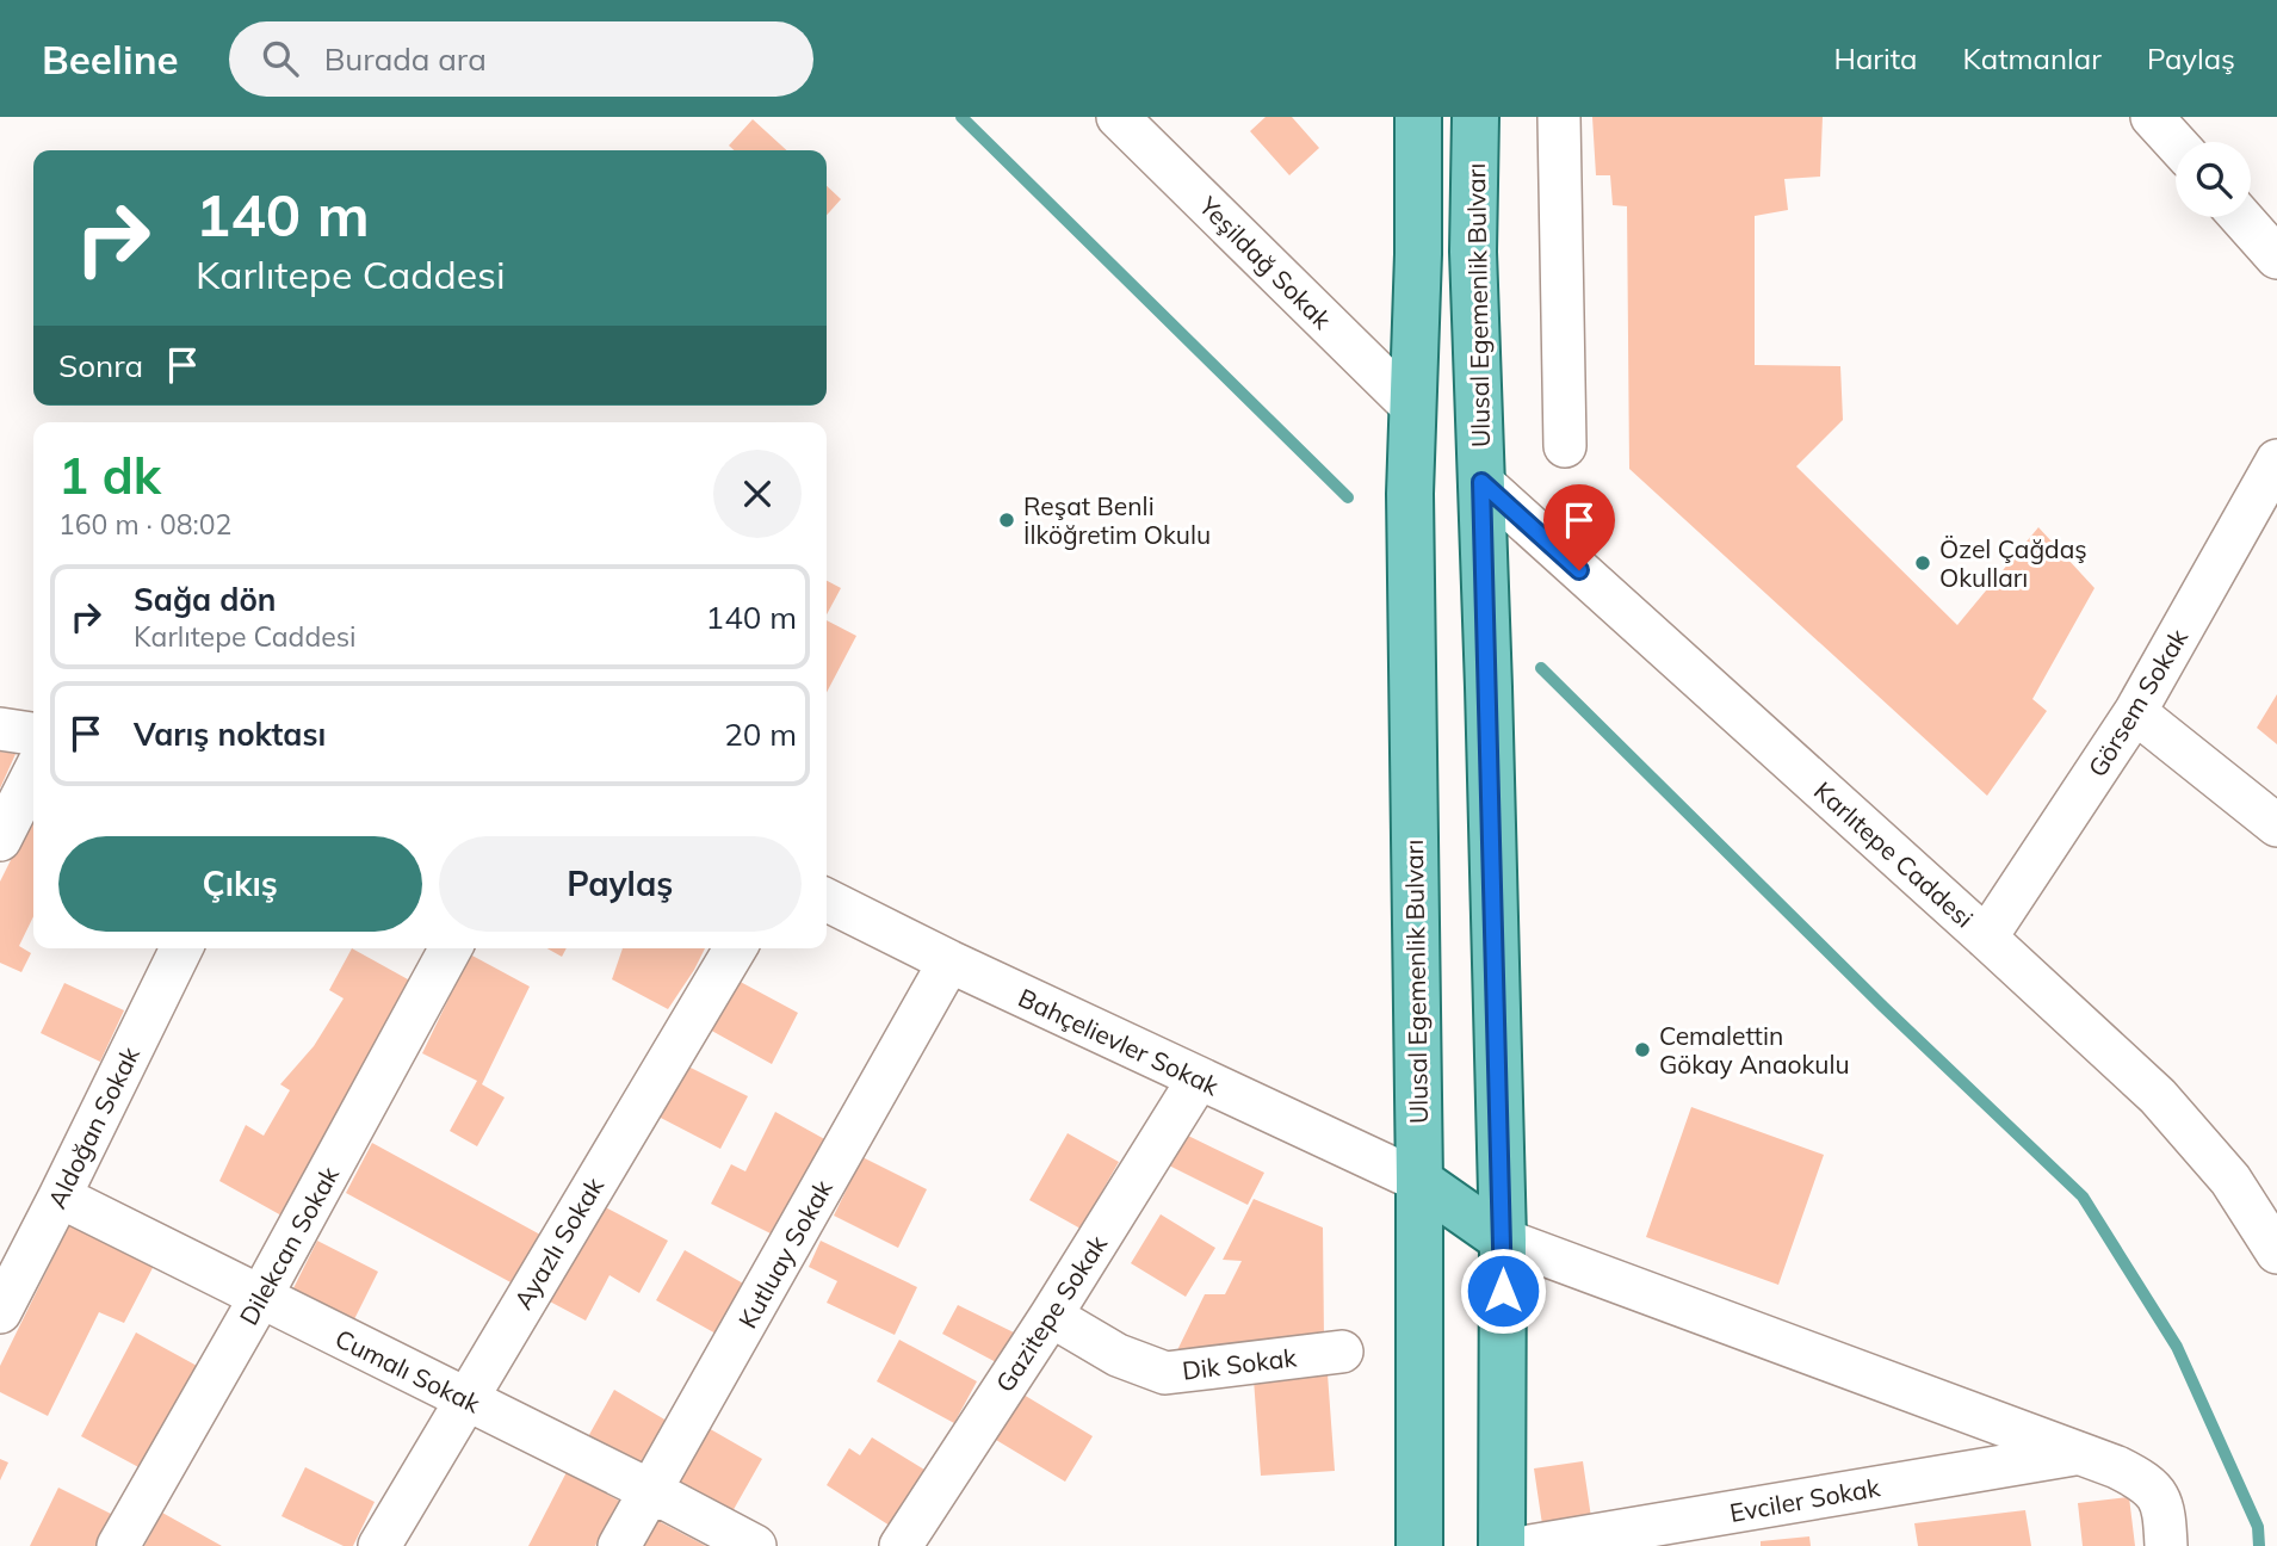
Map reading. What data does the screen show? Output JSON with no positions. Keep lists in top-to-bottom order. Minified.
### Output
{"streets":{"main road":["Ulusal Egemenlik Bulvarı"],"street":["Yeşildağ Sokak","Görsem Sokak","Karlıtepe Caddesi","Bahçelievler Sokak","Aldoğan Sokak","Ayazlı Sokak","Dilekcan Sokak","Kutluay Sokak","Gazitepe Sokak","Dik Sokak","Cumalı Sokak","Evciler Sokak"]},"crossings":[["Yeşildağ Sokak","Ulusal Egemenlik Bulvarı"],["Ulusal Egemenlik Bulvarı","Karlıtepe Caddesi"],["Ulusal Egemenlik Bulvarı","Bahçelievler Sokak"],["Görsem Sokak","Karlıtepe Caddesi"],["Bahçelievler Sokak","Kutluay Sokak"],["Bahçelievler Sokak","Gazitepe Sokak"],["Aldoğan Sokak","Cumalı Sokak"],["Ayazlı Sokak","Cumalı Sokak"],["Dilekcan Sokak","Cumalı Sokak"],["Kutluay Sokak","Cumalı Sokak"],["Gazitepe Sokak","Dik Sokak"]],"places":["Reşat Benli İlköğretim Okulu","Özel Çağdaş Okulları","Cemalettin Gökay Anaokulu"],"page":{"header":"Beeline","search":"Burada ara","nav":["Harita","Katmanlar","Paylaş"],"turn":["140 m","Karlıtepe Caddesi"],"then":"Sonra","heading":["1 dk","160 m · 08:02"],"list":[{"name":"Sağa dön","note":"Karlıtepe Caddesi","value":"140 m"},{"name":"Varış noktası","value":"20 m"}],"buttons":["Çıkış","Paylaş"]}}
